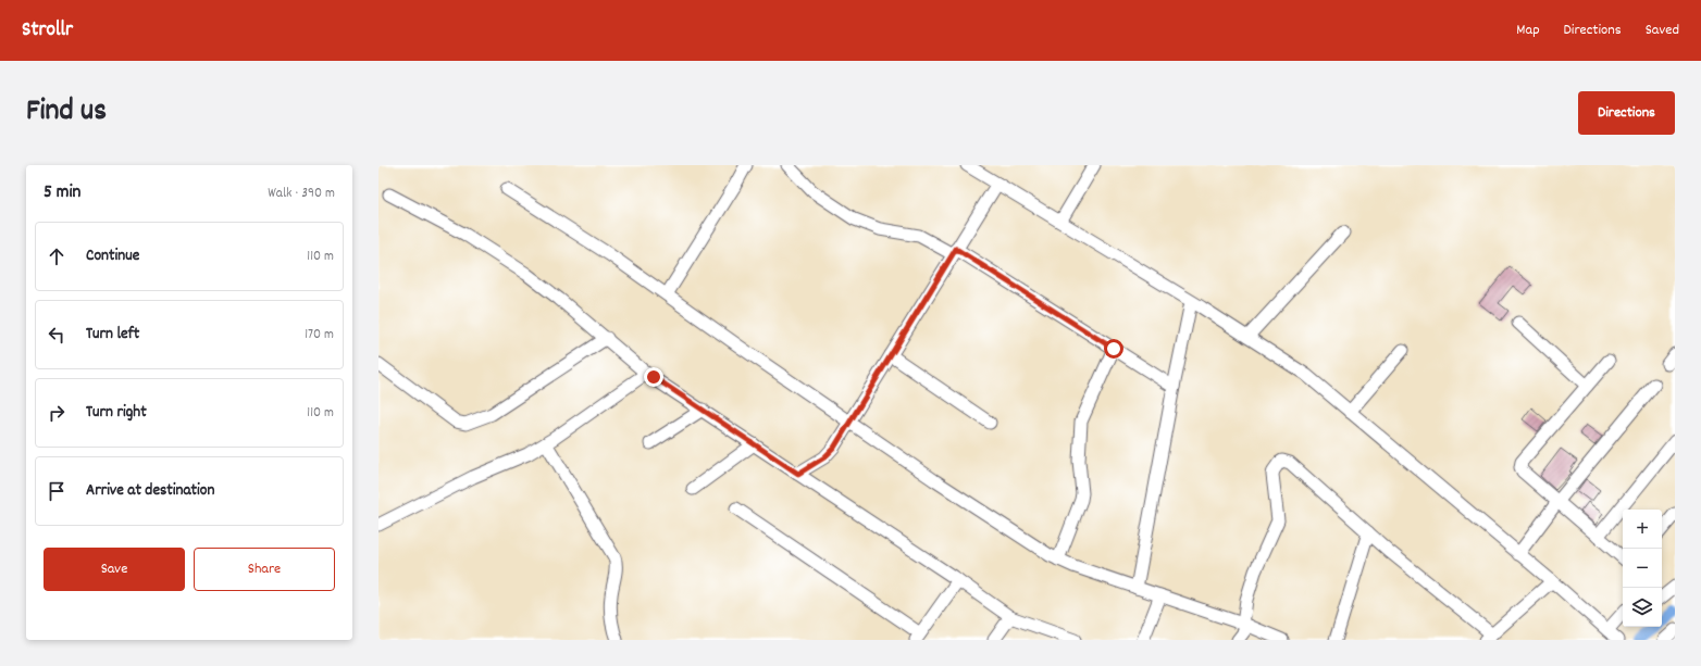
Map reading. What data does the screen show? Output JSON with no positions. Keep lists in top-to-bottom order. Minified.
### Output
{"page":{"header":"Strollr","nav":["Map","Directions","Saved"],"title":"Find us","buttons":["Directions",["Save","Share"]],"heading":["5 min","Walk · 390 m"],"list":[["Continue","110 m"],["Turn left","170 m"],["Turn right","110 m"],"Arrive at destination"],"map_buttons":["+","−"]}}
